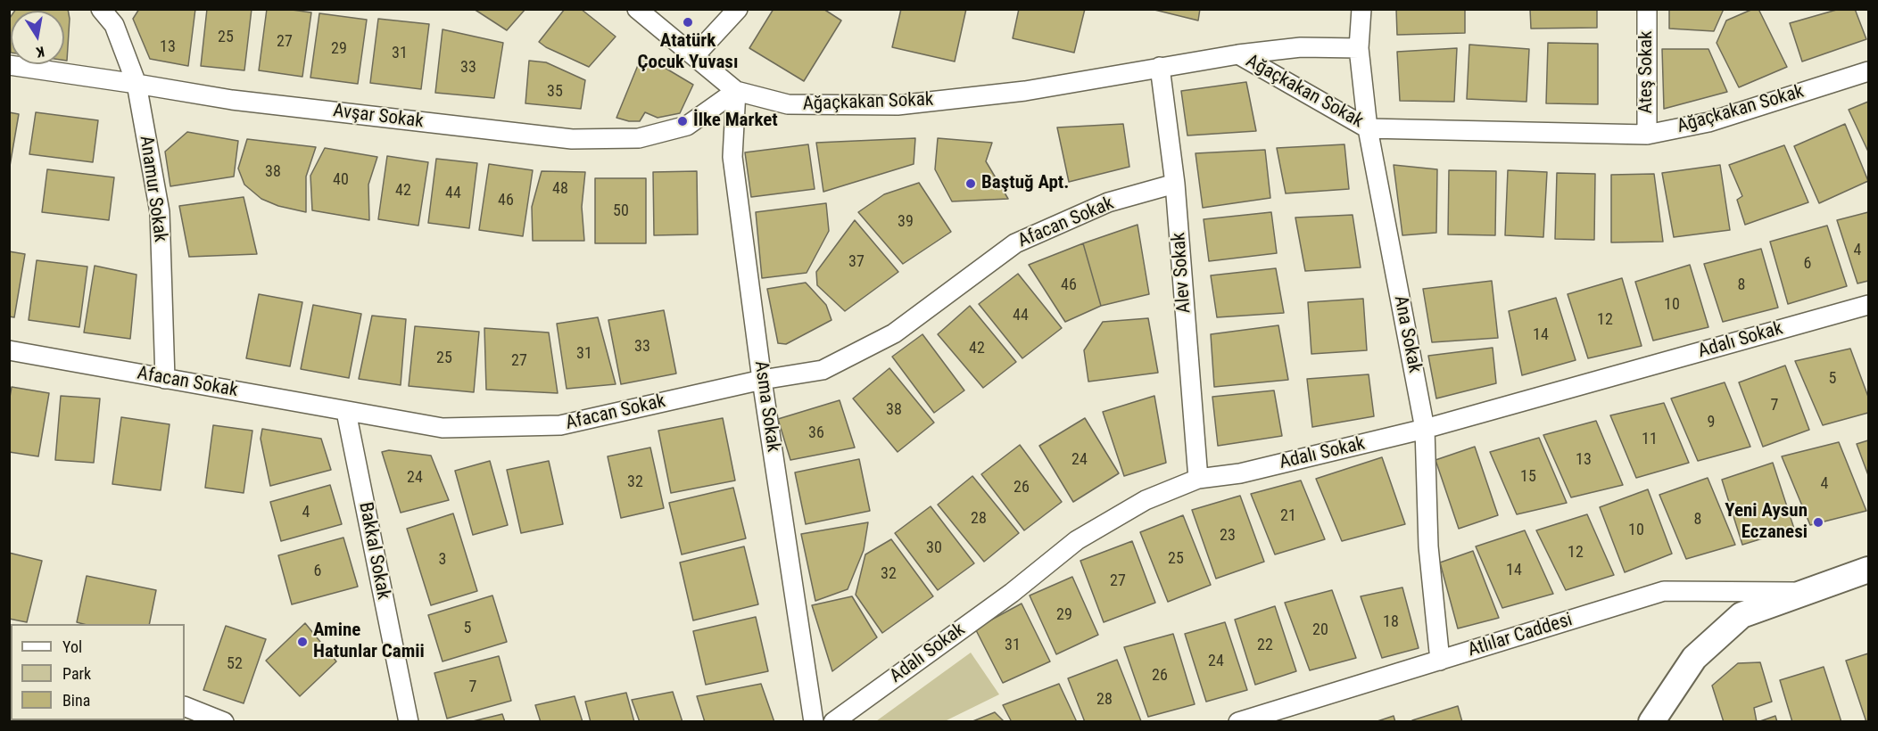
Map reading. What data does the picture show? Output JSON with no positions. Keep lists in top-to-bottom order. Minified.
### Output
{"streets":{"street":["Ateş Sokak","Ağaçkakan Sokak","Avşar Sokak","Anamur Sokak","Afacan Sokak","Alev Sokak","Ana Sokak","Adalı Sokak","Asma Sokak","Bakkal Sokak","Atlılar Caddesi"]},"crossings":[["Ateş Sokak","Ağaçkakan Sokak"],["Ağaçkakan Sokak","Avşar Sokak"],["Ağaçkakan Sokak","Alev Sokak"],["Ağaçkakan Sokak","Ana Sokak"],["Ağaçkakan Sokak","Asma Sokak"],["Avşar Sokak","Anamur Sokak"],["Avşar Sokak","Asma Sokak"],["Anamur Sokak","Afacan Sokak"],["Afacan Sokak","Alev Sokak"],["Afacan Sokak","Asma Sokak"],["Afacan Sokak","Bakkal Sokak"],["Alev Sokak","Adalı Sokak"],["Ana Sokak","Adalı Sokak"],["Ana Sokak","Atlılar Caddesi"]],"places":["Atatürk Çocuk Yuvası","İlke Market","Baştuğ Apt.","Yeni Aysun Eczanesi","Amine Hatunlar Camii"],"house_numbers":["25","27","13","29","31","33","35","38","40","48","42","44","46","50","39","4","37","6","46","8","10","44","12","14","33","42","31","25","27","5","7","38","9","36","11","24","13","15","24","32","4","26","4","21","28","8","10","23","30","12","25","3","14","6","32","27","29","18","5","20","31","22","24","52","26","7","28"],"legend":["Yol","Park","Bina"],"north":"bottom"}
